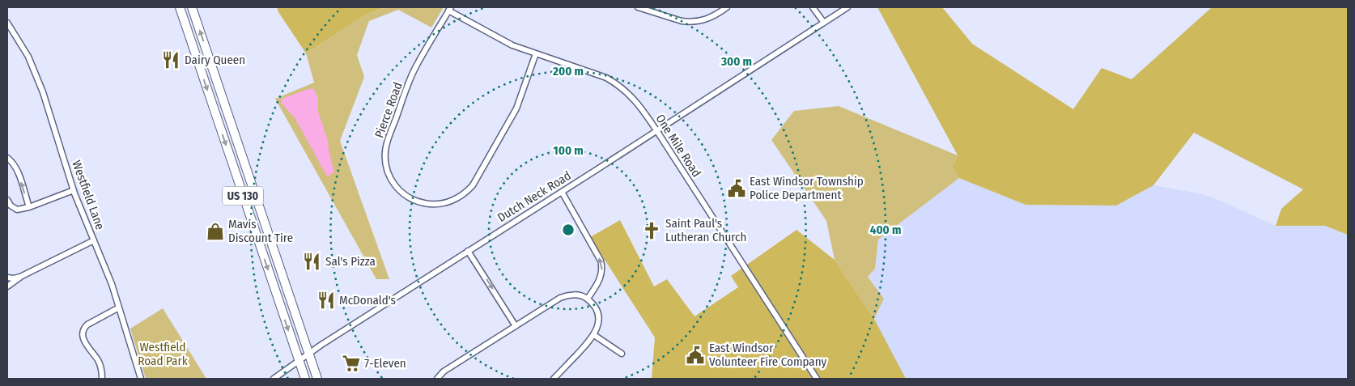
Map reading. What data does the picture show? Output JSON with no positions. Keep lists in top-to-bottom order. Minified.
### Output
{"streets":{"highway":["US 130"],"street":["Pierce Road","One Mile Road","Westfield Lane","Dutch Neck Road"]},"crossings":[["Pierce Road","One Mile Road"],["One Mile Road","Dutch Neck Road"],["US 130","Dutch Neck Road"]],"parks":["Westfield Road Park"],"places":{"restaurant":["Dairy Queen","Sal's Pizza","McDonald's"],"public building":["East Windsor Township Police Department","East Windsor Volunteer Fire Company"],"church":["Saint Paul's Lutheran Church"],"shop":["Mavis Discount Tire"],"supermarket":["7-Eleven"]},"rings":["300 m","200 m","100 m","400 m"]}
